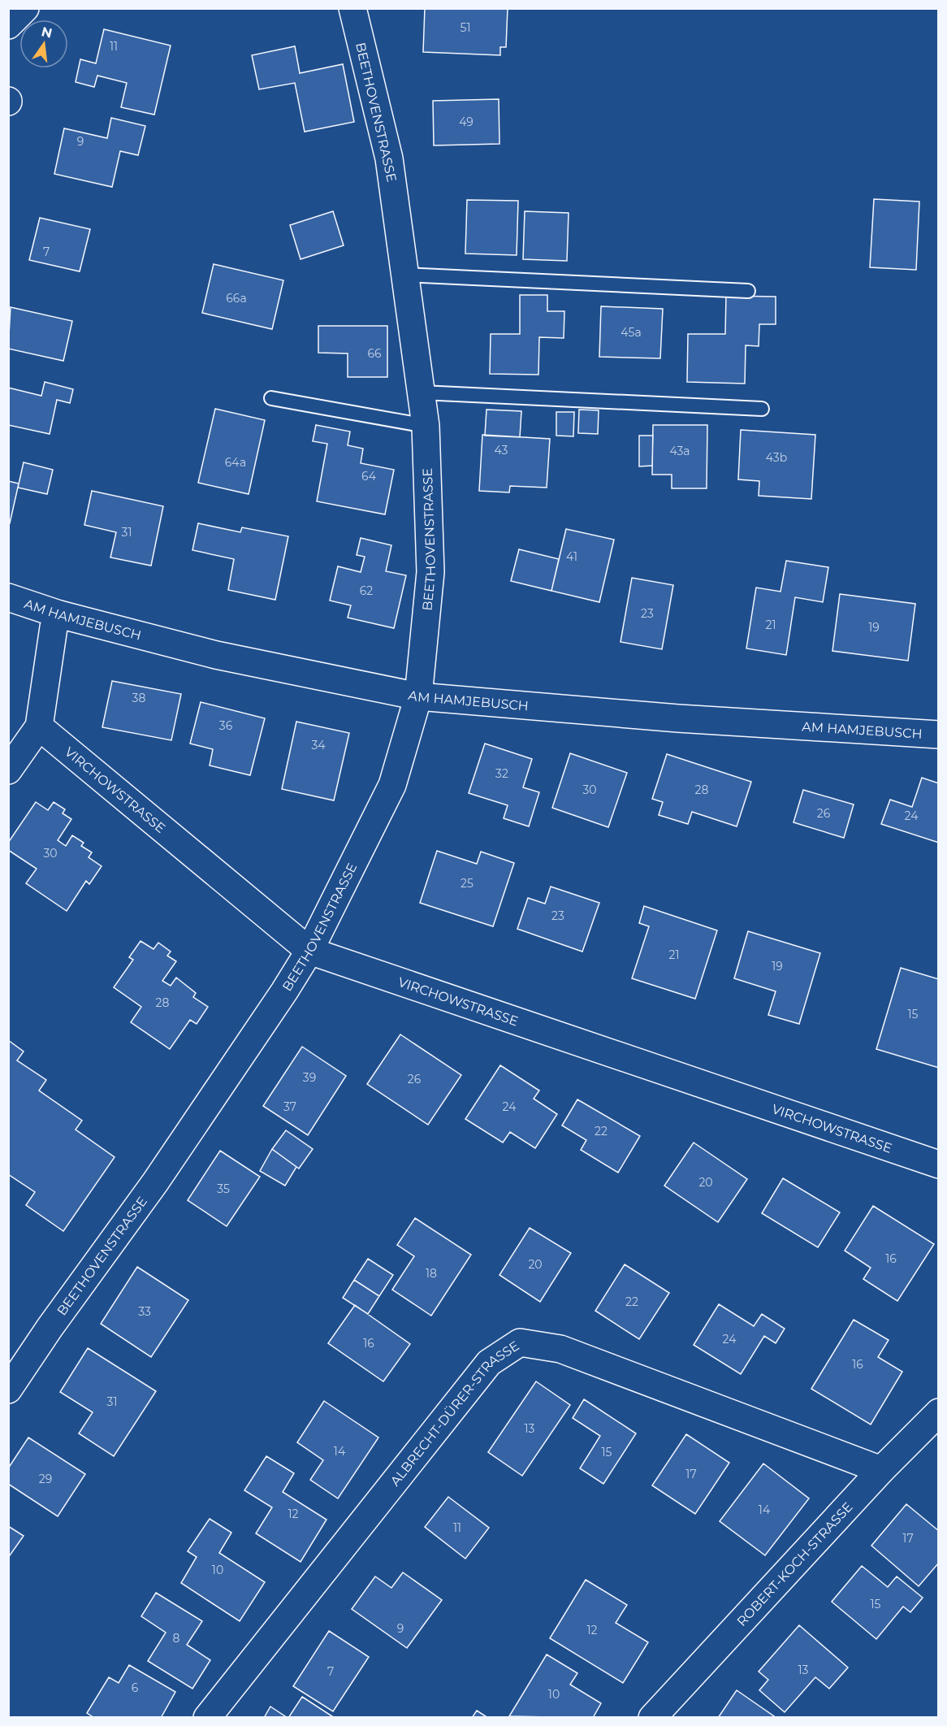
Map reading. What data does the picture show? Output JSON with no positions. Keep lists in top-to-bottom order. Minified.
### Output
{"streets":{"street":["BEETHOVENSTRASSE","AM HAMJEBUSCH","VIRCHOWSTRASSE","ALBRECHT-DÜRER-STRASSE","ROBERT-KOCH-STRASSE"]},"crossings":[["BEETHOVENSTRASSE","AM HAMJEBUSCH"],["BEETHOVENSTRASSE","VIRCHOWSTRASSE"],["ALBRECHT-DÜRER-STRASSE","ROBERT-KOCH-STRASSE"]],"house_numbers":["51","11","49","9","7","66a","45a","66","43","43a","43b","64a","64","31","41","62","23","21","19","38","36","34","32","30","28","26","24","30","25","23","21","19","28","15","39","26","37","24","22","20","35","16","20","18","22","33","24","16","16","31","13","14","15","17","29","14","12","11","17","10","15","9","12","8","13","7","6","10"],"north":"top"}
